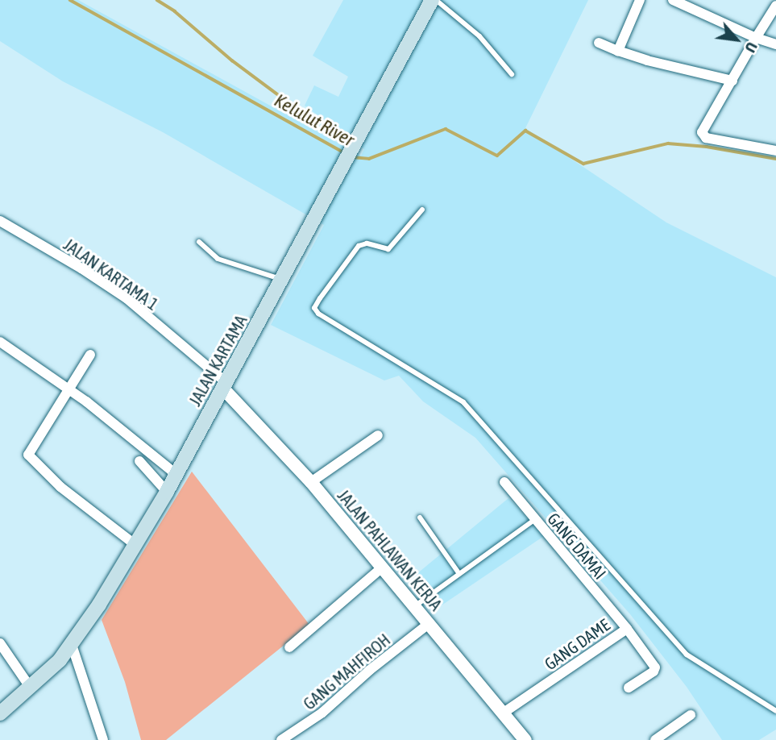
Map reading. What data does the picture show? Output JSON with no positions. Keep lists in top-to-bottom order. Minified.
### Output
{"streets":{"main road":["JALAN KARTAMA"],"street":["JALAN KARTAMA 1","GANG DAMAI","JALAN PAHLAWAN KERJA","GANG DAME","GANG MAHFIROH"]},"crossings":[["JALAN KARTAMA 1","JALAN KARTAMA"],["JALAN KARTAMA 1","JALAN PAHLAWAN KERJA"],["JALAN KARTAMA","JALAN PAHLAWAN KERJA"],["GANG DAMAI","GANG DAME"],["JALAN PAHLAWAN KERJA","GANG DAME"],["JALAN PAHLAWAN KERJA","GANG MAHFIROH"]],"water":["Kelulut River"],"north":"bottom right"}
